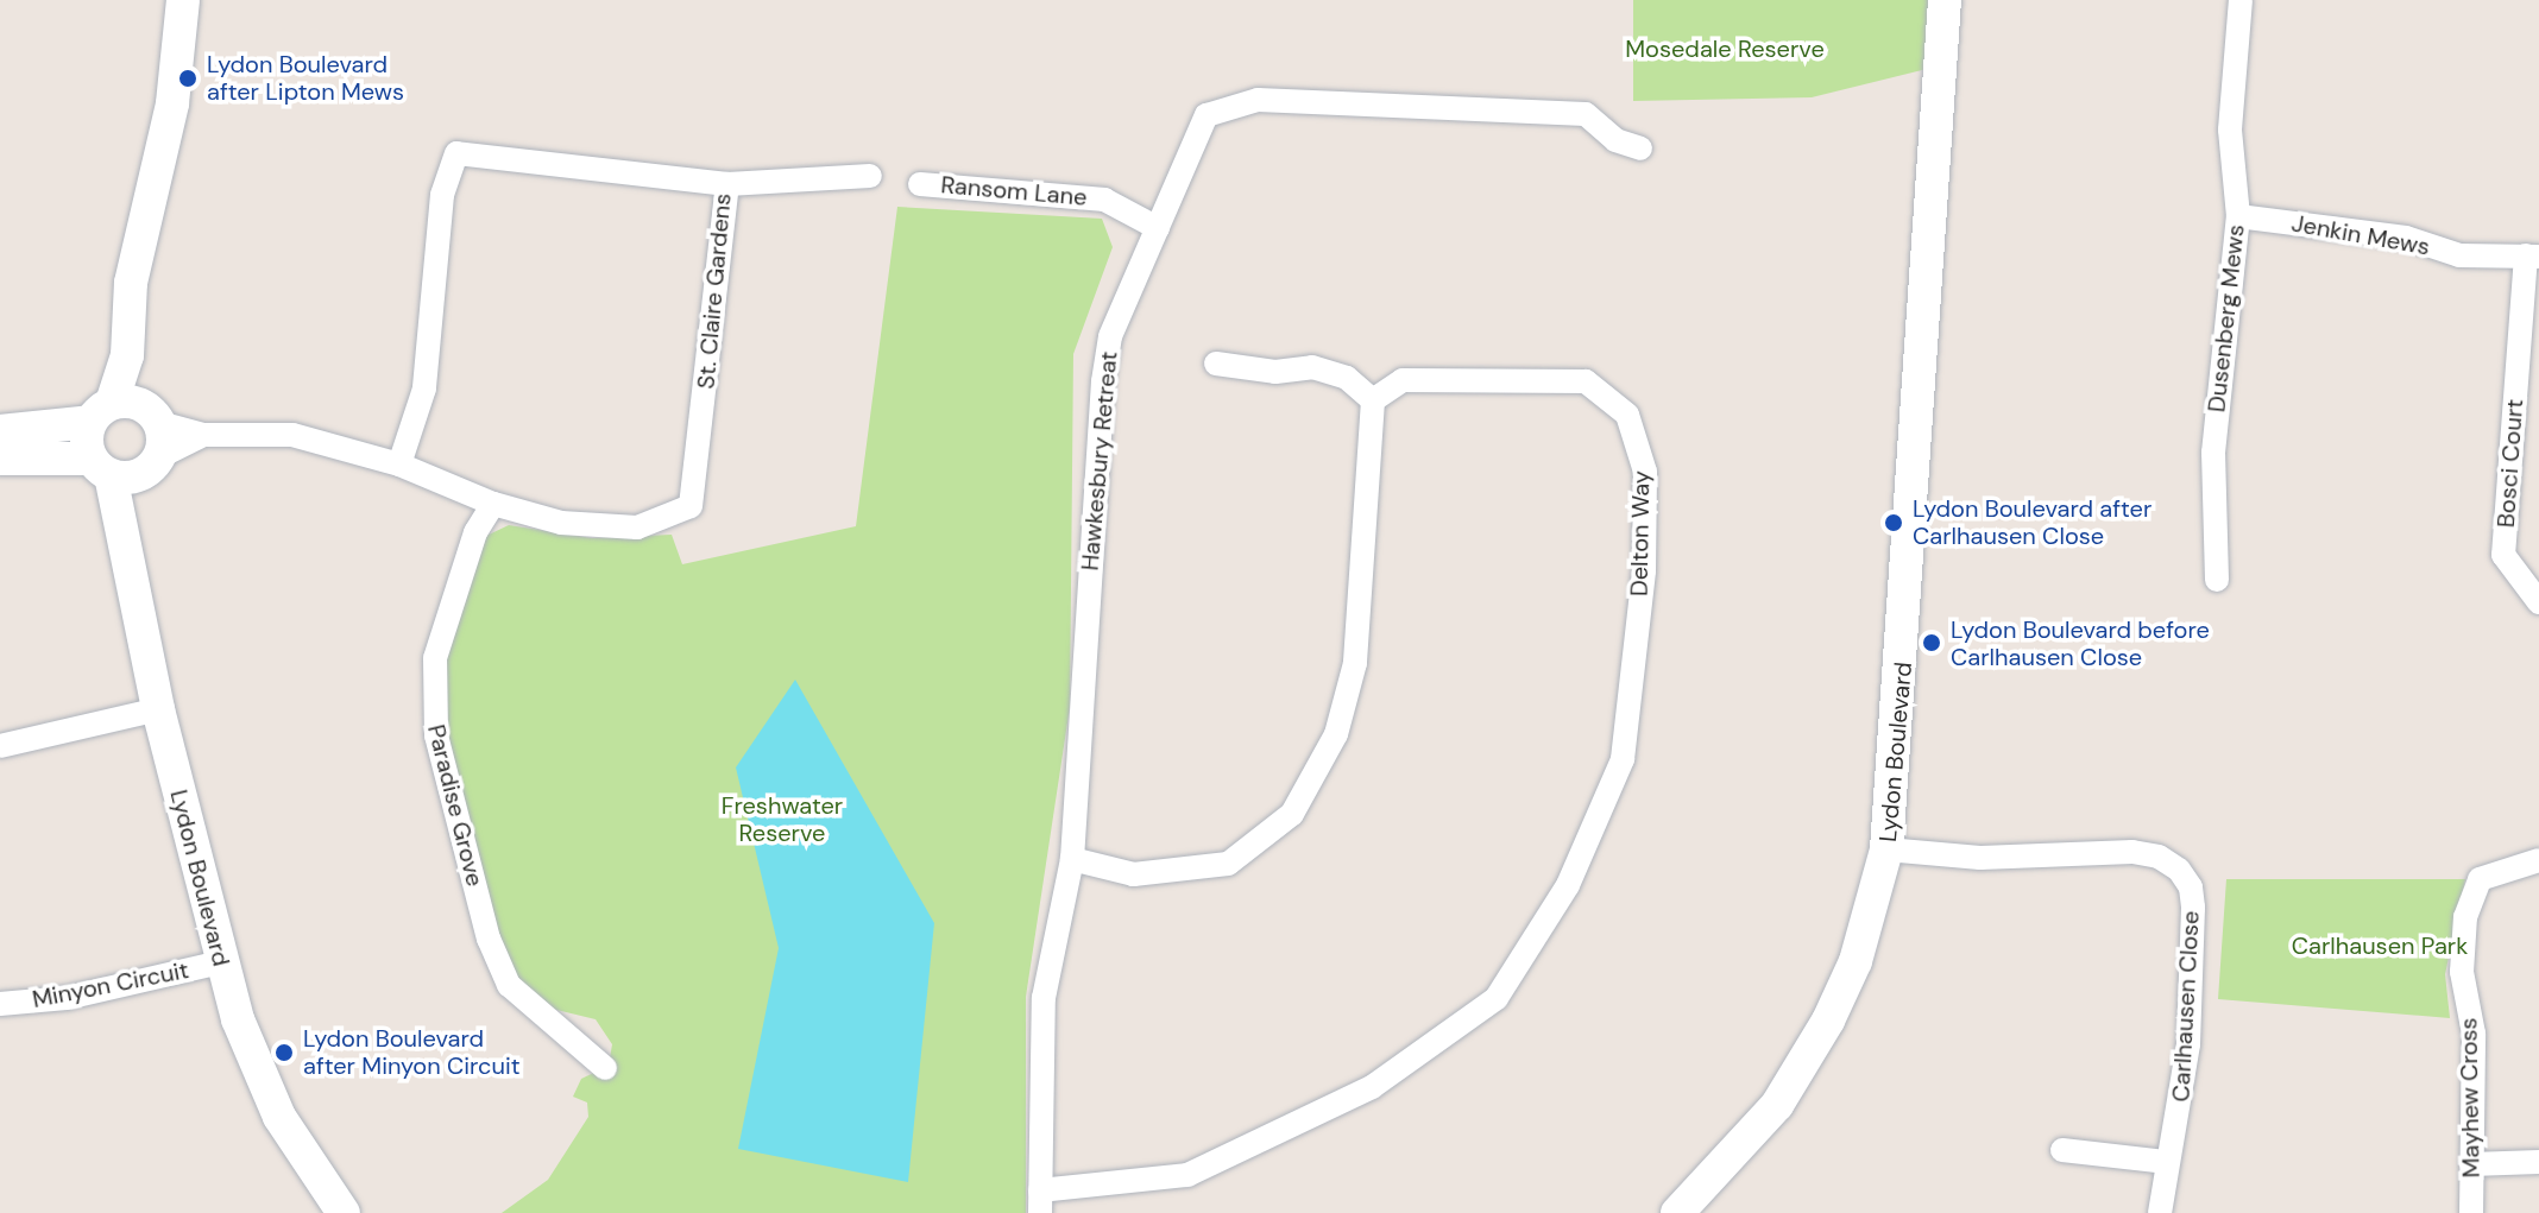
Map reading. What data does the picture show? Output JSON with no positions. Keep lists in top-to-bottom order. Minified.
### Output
{"streets":{"street":["Ransom Lane","Jenkin Mews","St. Claire Gardens","Dusenberg Mews","Hawkesbury Retreat","Bosci Court","Delton Way","Lydon Boulevard","Paradise Grove","Minyon Circuit","Carlhausen Close","Mayhew Cross"]},"crossings":[["Ransom Lane","Hawkesbury Retreat"],["Jenkin Mews","Dusenberg Mews"],["Jenkin Mews","Bosci Court"],["St. Claire Gardens","Lydon Boulevard"],["St. Claire Gardens","Paradise Grove"],["Hawkesbury Retreat","Delton Way"],["Lydon Boulevard","Minyon Circuit"],["Lydon Boulevard","Carlhausen Close"]],"parks":["Mosedale Reserve","Freshwater Reserve","Carlhausen Park"],"places":["Lydon Boulevard after Lipton Mews","Lydon Boulevard after Carlhausen Close","Lydon Boulevard before Carlhausen Close","Lydon Boulevard after Minyon Circuit"]}
